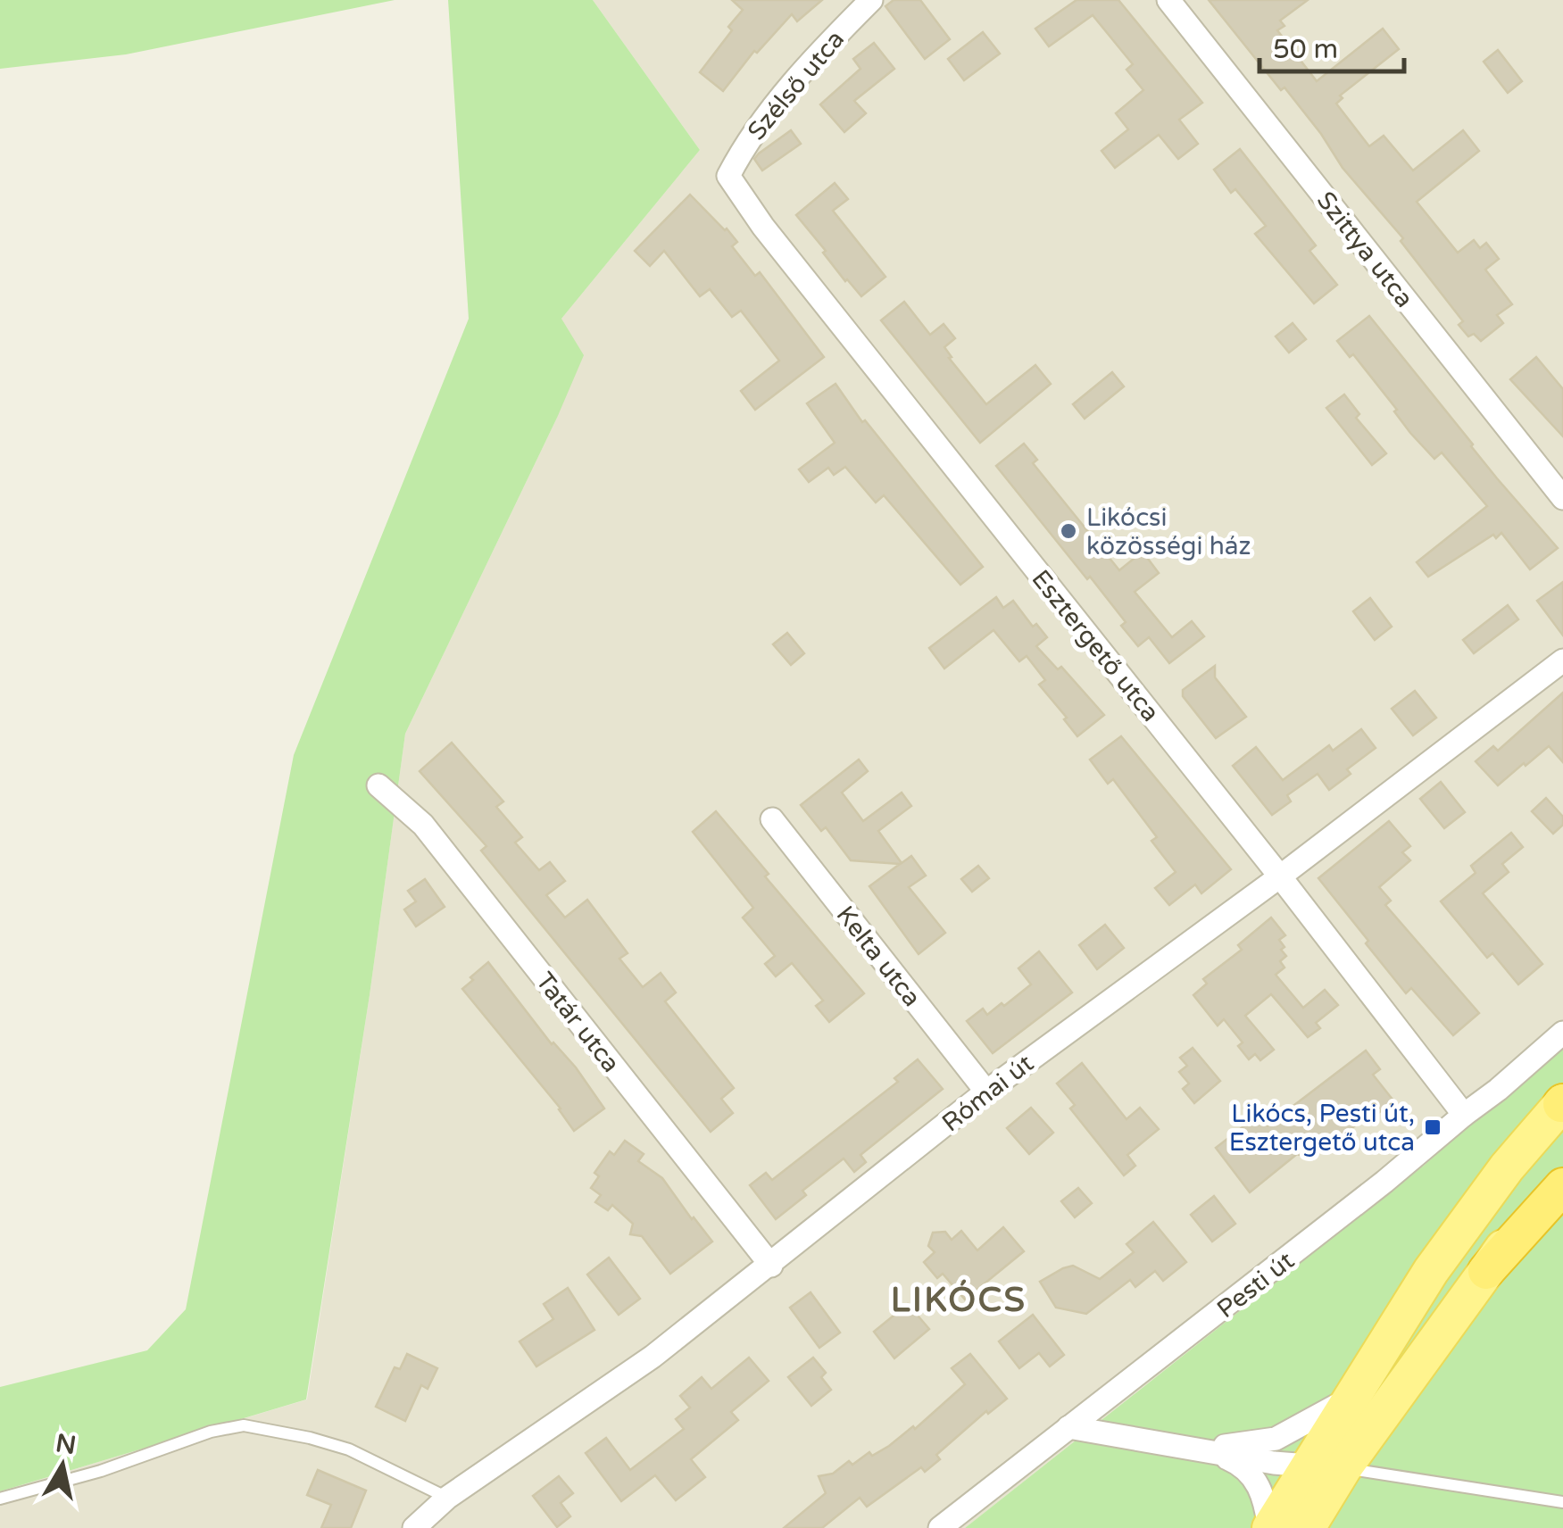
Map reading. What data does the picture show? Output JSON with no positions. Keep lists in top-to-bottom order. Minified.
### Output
{"streets":{"street":["Szélső utca","Szittya utca","Esztergető utca","Kelta utca","Tatár utca","Római út","Pesti út"]},"crossings":[["Szélső utca","Esztergető utca"],["Esztergető utca","Római út"],["Esztergető utca","Pesti út"],["Kelta utca","Római út"],["Tatár utca","Római út"]],"districts":["LIKÓCS"],"places":{"other":["Likócsi közösségi ház"],"transit":["Likócs, Pesti út, Esztergető utca"]},"scale_bar":"50 m","north":"top"}
